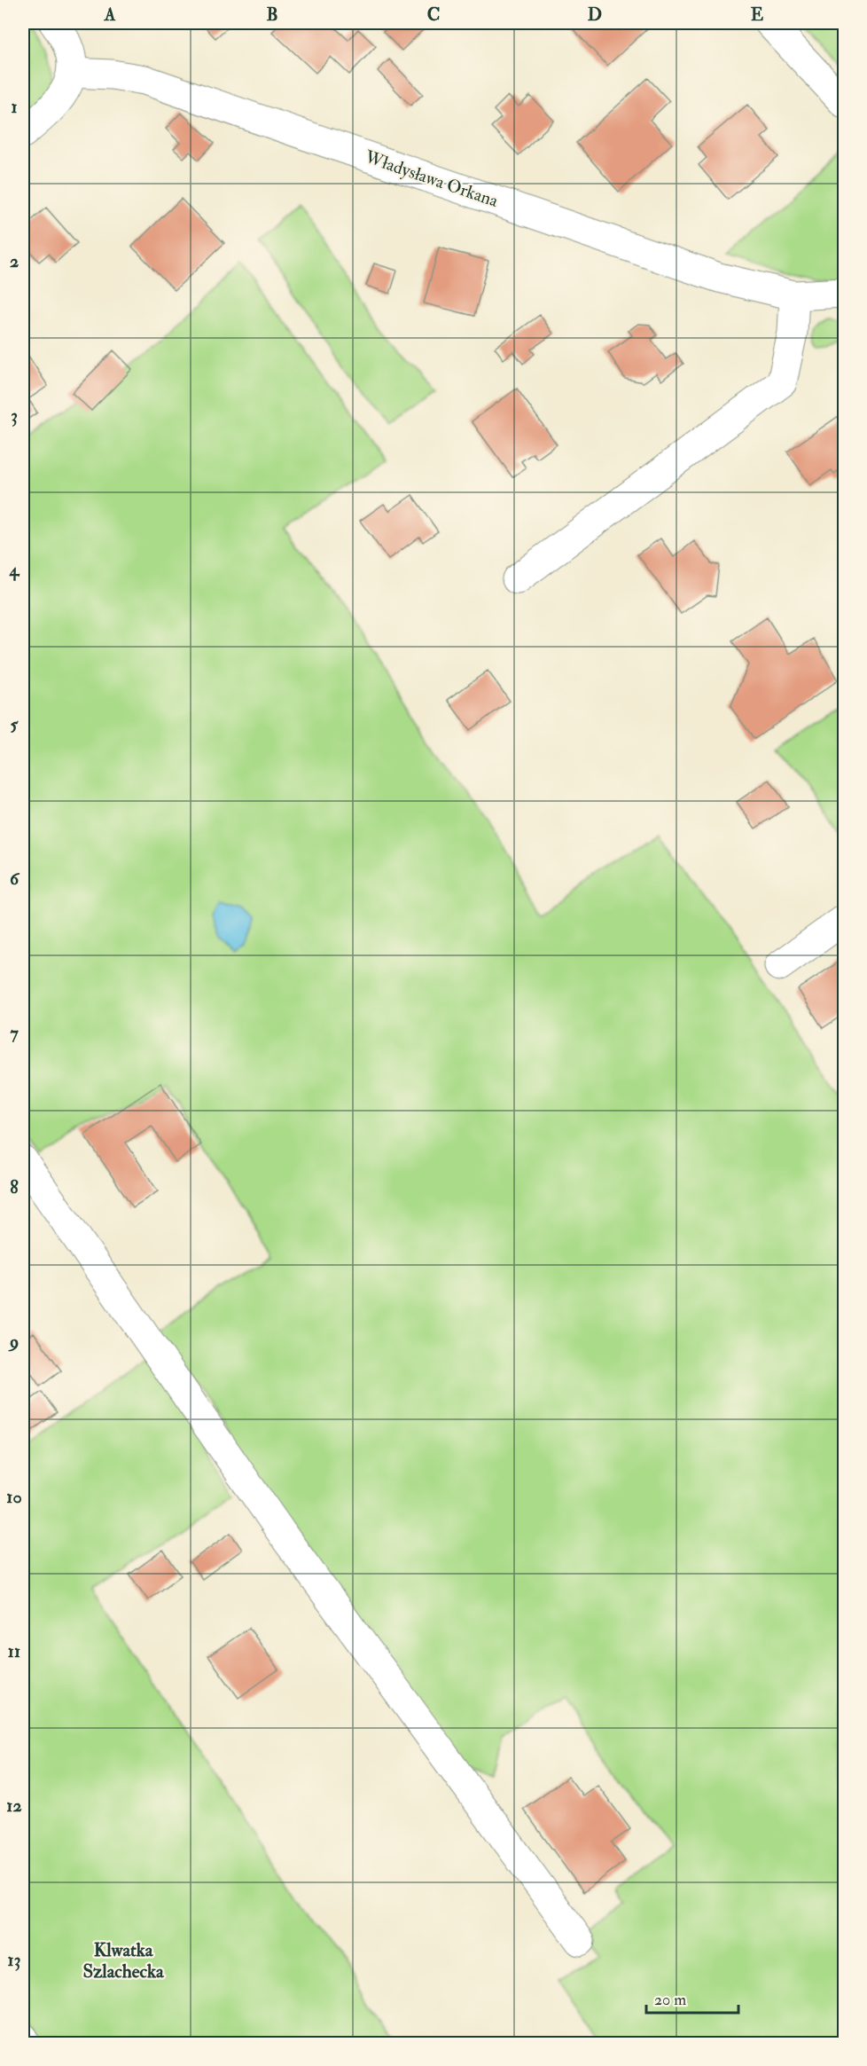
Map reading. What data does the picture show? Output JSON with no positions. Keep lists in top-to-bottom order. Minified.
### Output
{"streets":{"street":["Władysława Orkana"]},"districts":["Klwatka Szlachecka"],"scale_bar":"20 m","grid":{"columns":["A","B","C","D","E"],"rows":["1","2","3","4","5","6","7","8","9","10","11","12","13"]}}
